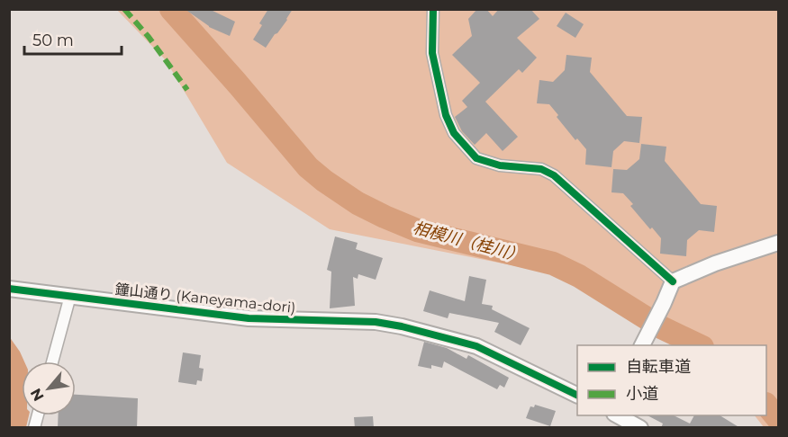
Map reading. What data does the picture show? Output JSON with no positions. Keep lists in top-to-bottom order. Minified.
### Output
{"streets":{"street":["鐘山通り (Kaneyama-dori)"]},"water":["相模川（桂川）"],"legend":["自転車道","小道"],"scale_bar":"50 m","north":"bottom left"}
